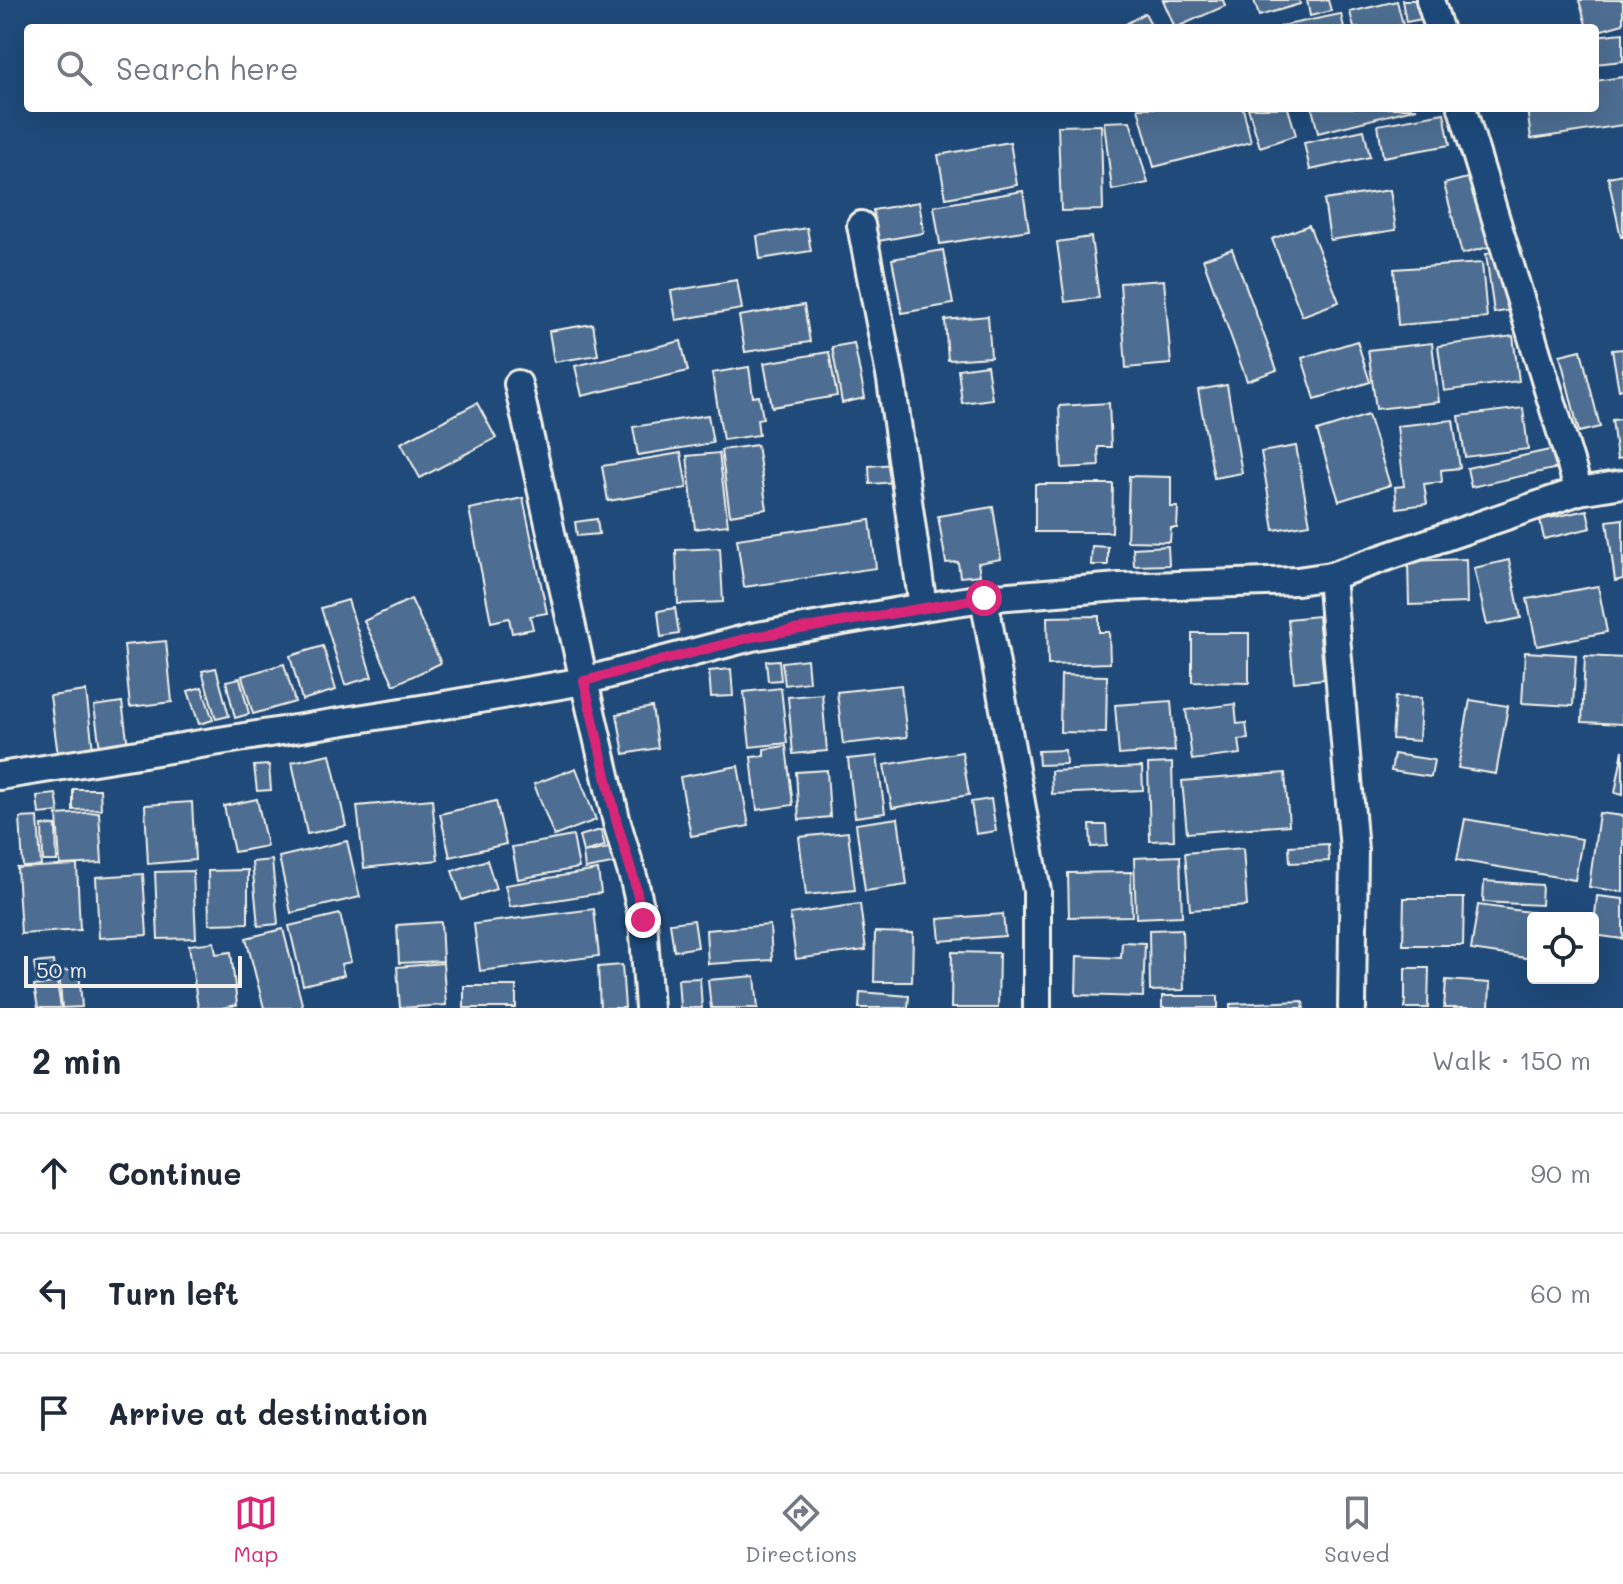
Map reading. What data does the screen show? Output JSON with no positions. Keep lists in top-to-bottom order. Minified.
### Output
{"scale_bar":"50 m","page":{"search":"Search here","scale":"50 m","heading":["2 min","Walk · 150 m"],"list":[["Continue","90 m"],["Turn left","60 m"],"Arrive at destination"],"nav":["Map","Directions","Saved"]}}
